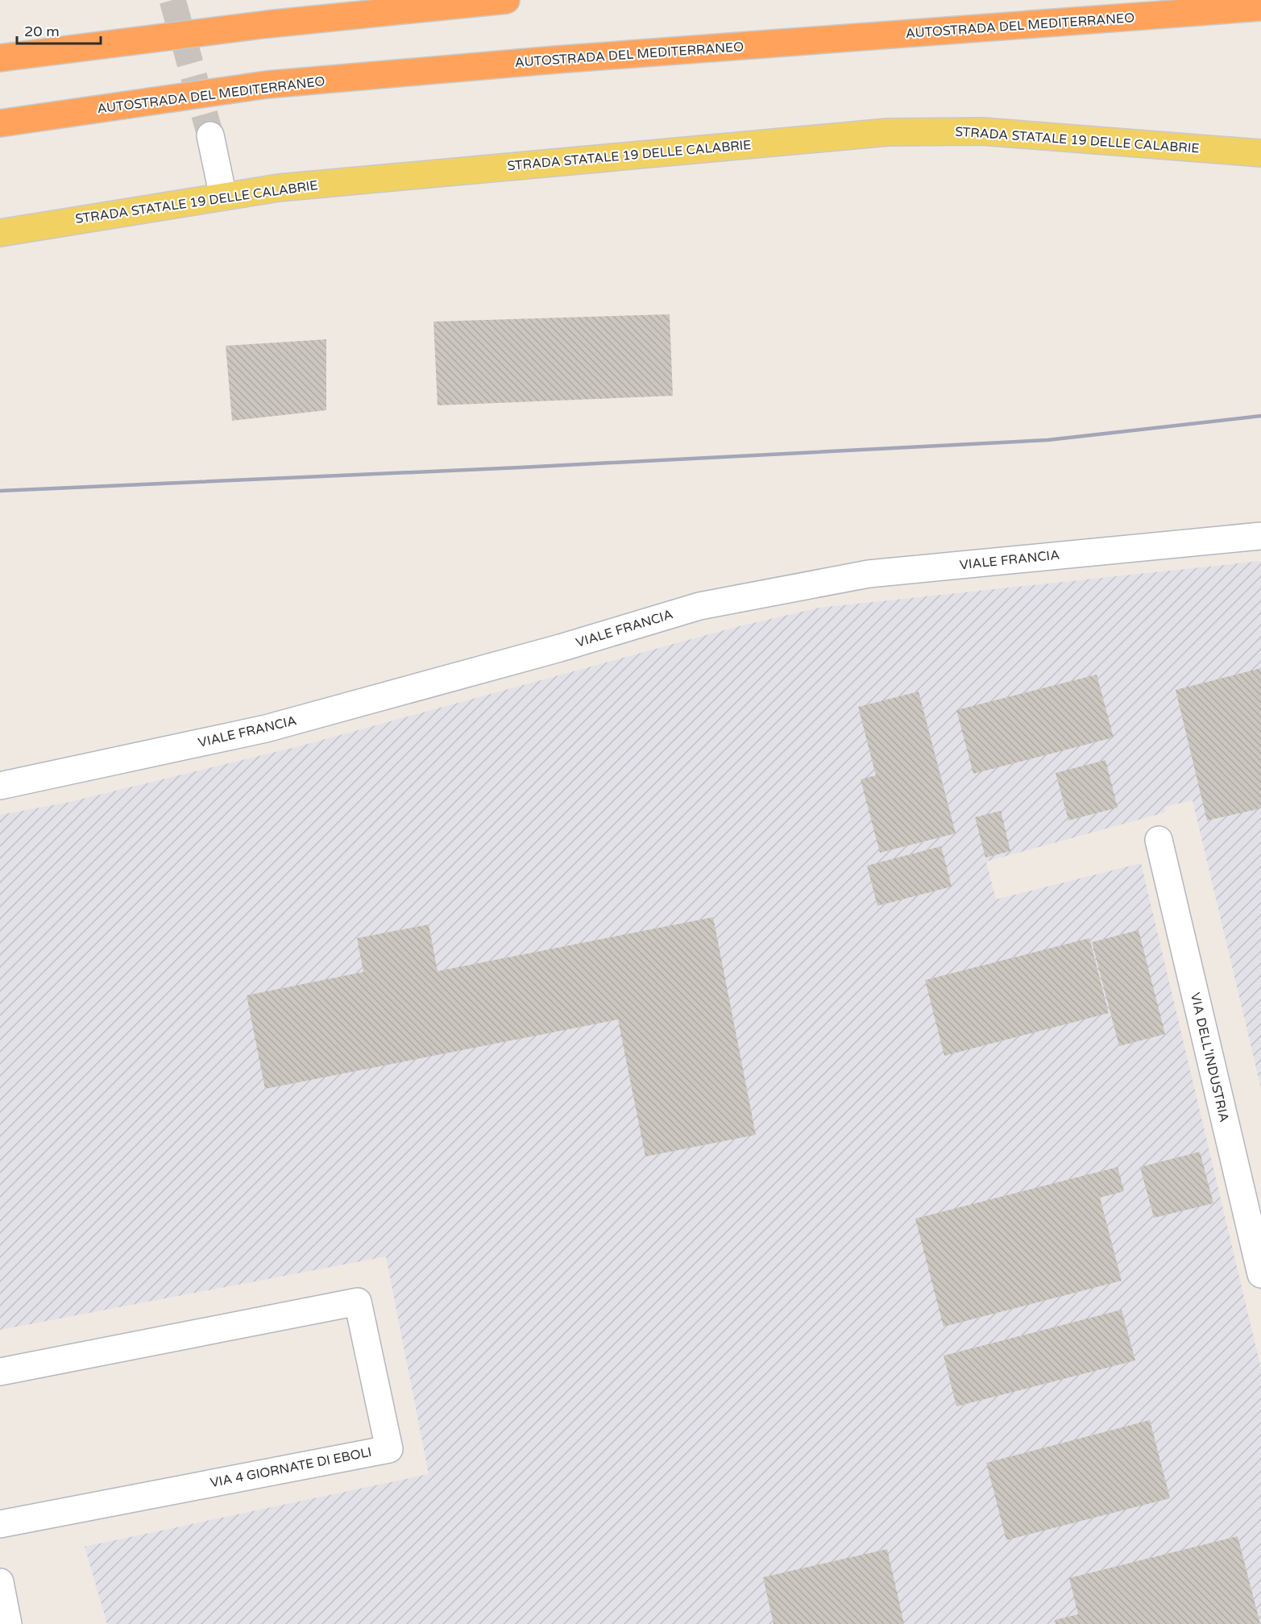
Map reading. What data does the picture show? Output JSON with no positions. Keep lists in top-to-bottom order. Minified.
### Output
{"streets":{"highway":["AUTOSTRADA DEL MEDITERRANEO"],"main road":["STRADA STATALE 19 DELLE CALABRIE"],"street":["VIALE FRANCIA","VIA DELL'INDUSTRIA","VIA 4 GIORNATE DI EBOLI"]},"scale_bar":"20 m"}
